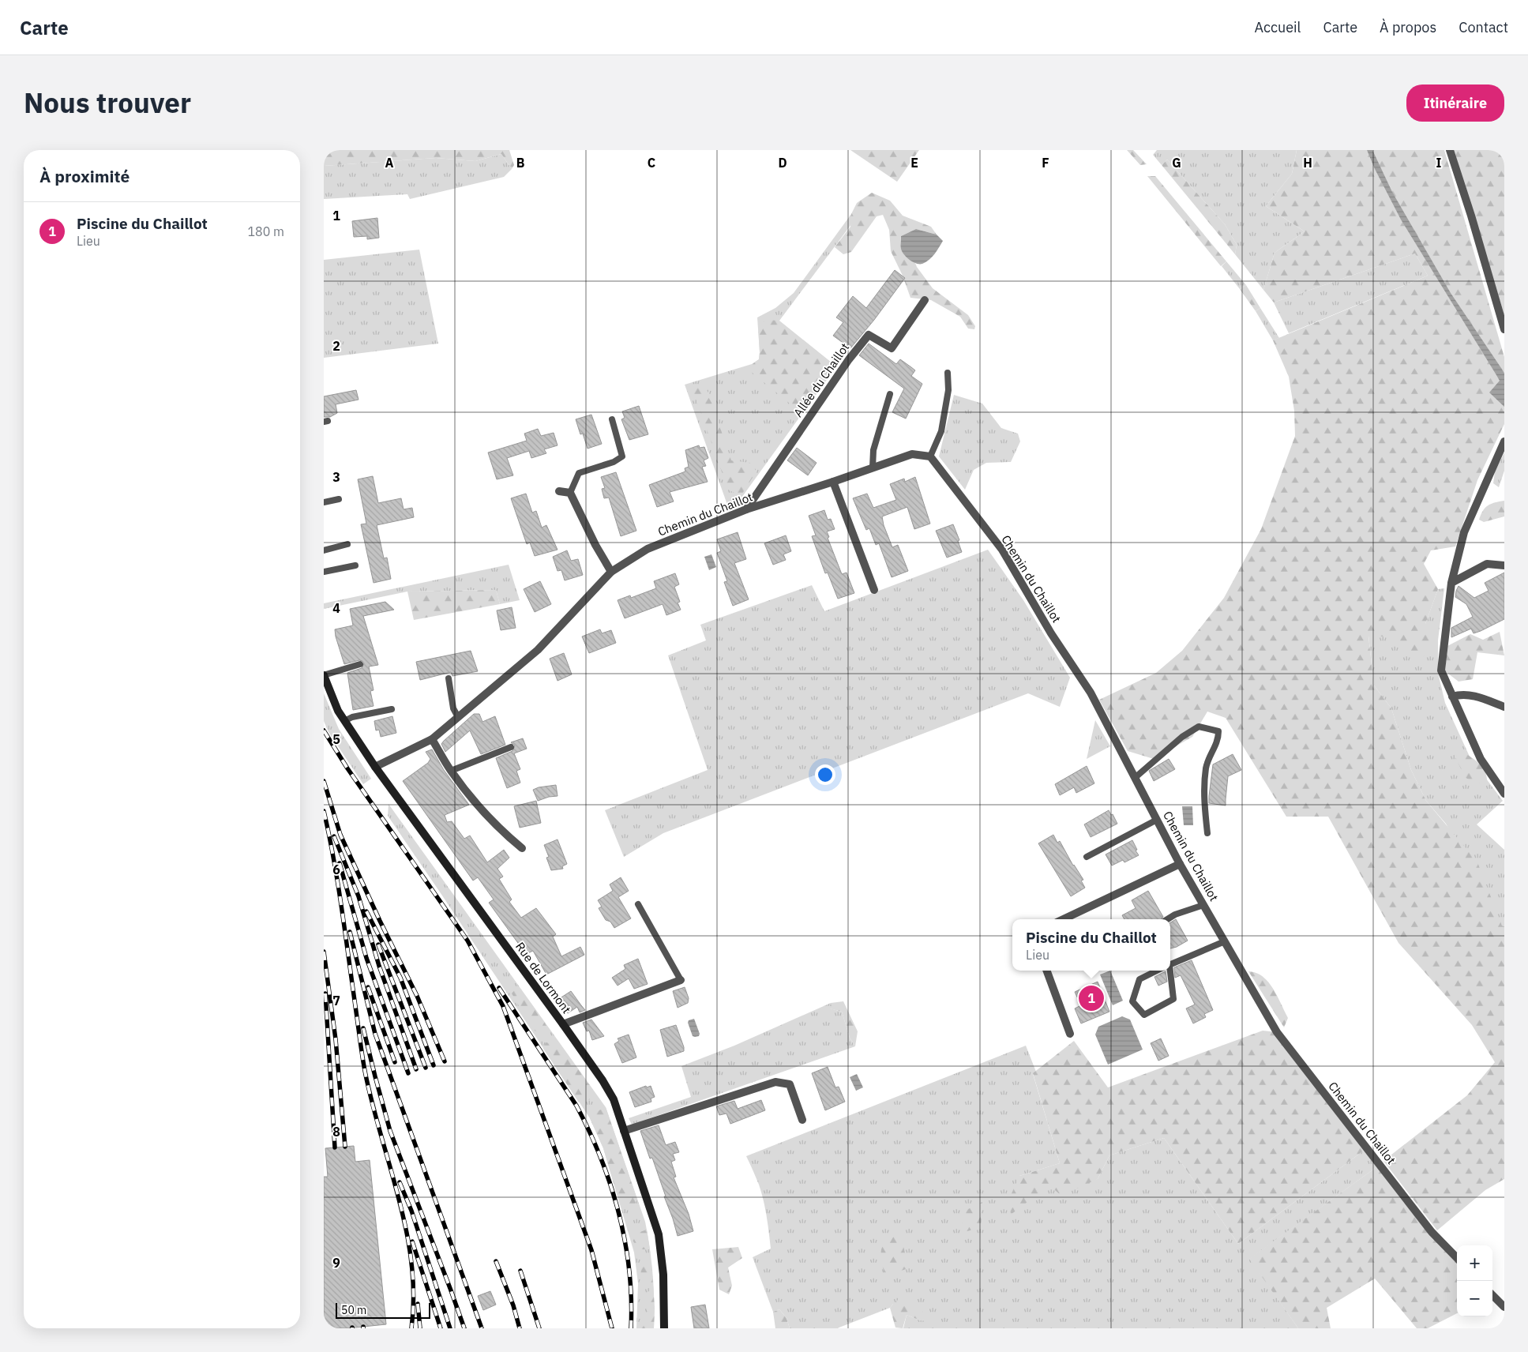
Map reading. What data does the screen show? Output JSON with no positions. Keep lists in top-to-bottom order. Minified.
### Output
{"streets":{"main road":["Rue de Lormont"],"street":["Allée du Chaillot","Chemin du Chaillot"]},"crossings":[["Allée du Chaillot","Chemin du Chaillot"],["Chemin du Chaillot","Rue de Lormont"]],"scale_bar":"50 m","page":{"header":"Carte","nav":["Accueil","Carte","À propos","Contact"],"title":"Nous trouver","buttons":"Itinéraire","heading":"À proximité","list":[{"mark":"1","name":"Piscine du Chaillot","note":"Lieu","value":"180 m"}],"popup":["Piscine du Chaillot","Lieu"],"pins":"1","map_buttons":["+","−"],"scale":"50 m"},"grid":{"columns":["A","B","C","D","E","F","G","H","I"],"rows":["1","2","3","4","5","6","7","8","9"]}}
